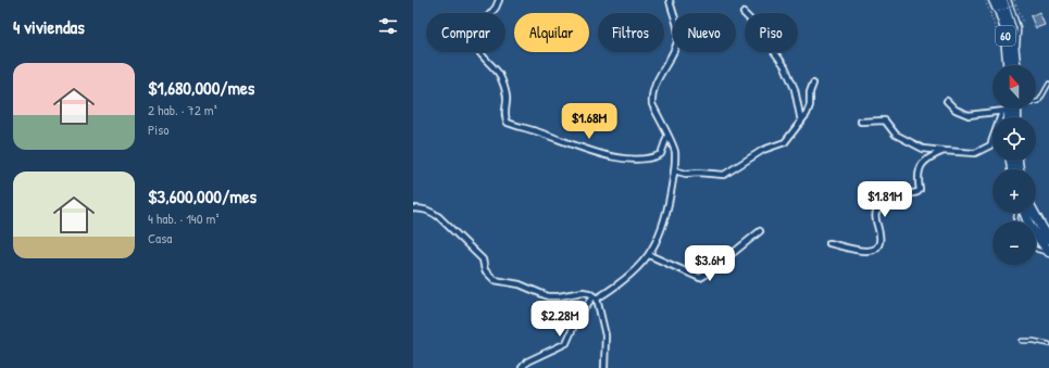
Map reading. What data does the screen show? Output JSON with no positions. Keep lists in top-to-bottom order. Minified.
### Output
{"streets":{"highway":["60"]},"north":"top","page":{"heading":"4 viviendas","chip":["Comprar","Alquilar","Filtros","Nuevo","Piso"],"list":[{"name":"$1,680,000/mes","note":"2 hab. · 72 m² · Piso"},{"name":"$3,600,000/mes","note":"4 hab. · 140 m² · Casa"}],"map_buttons":["+","−"],"price":["$1.68M","$1.81M","$3.6M","$2.28M"]}}
